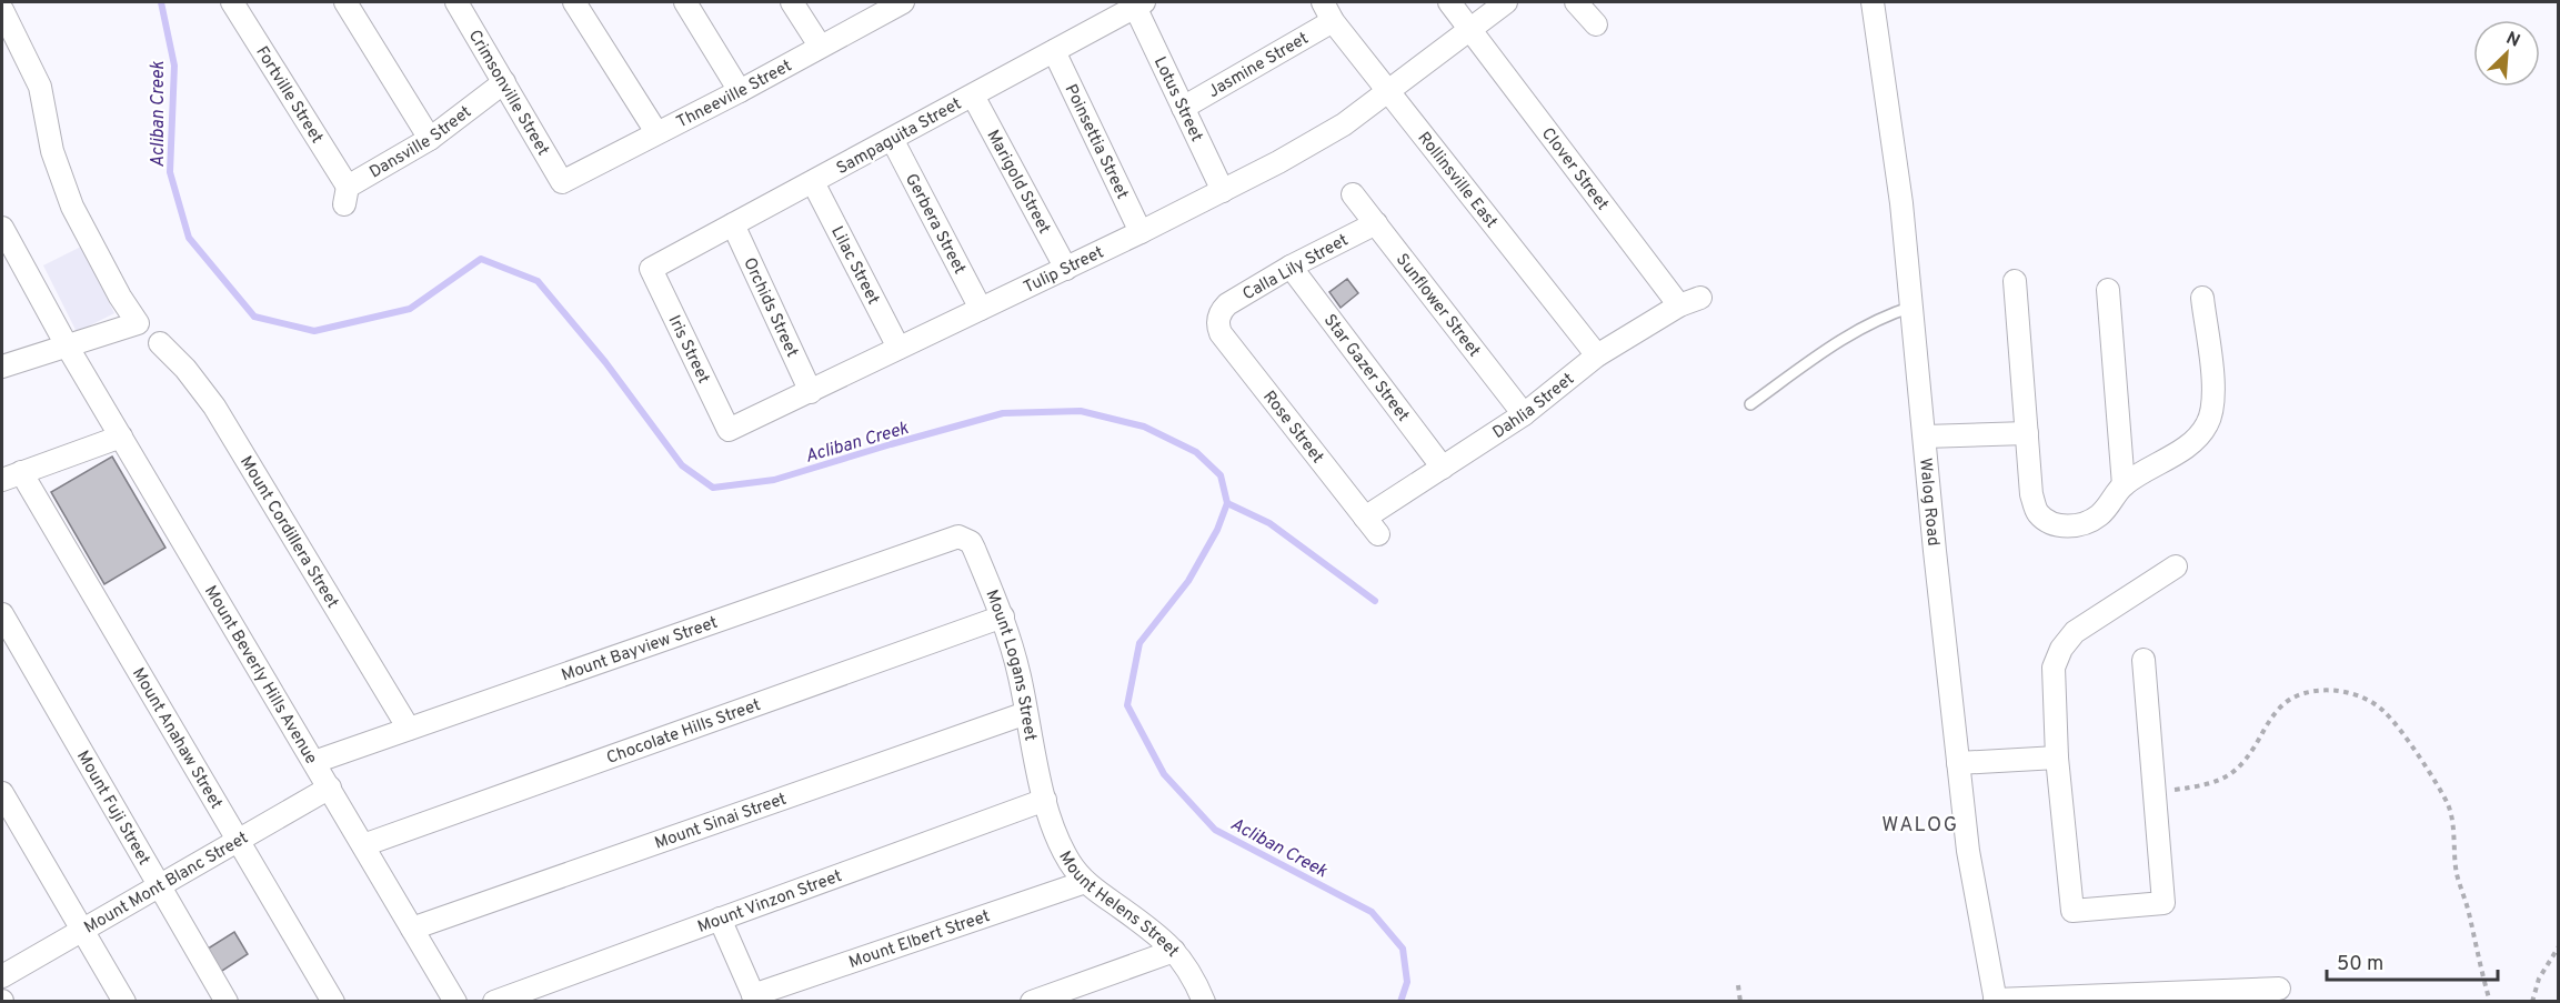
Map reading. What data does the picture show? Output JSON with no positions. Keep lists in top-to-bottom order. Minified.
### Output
{"streets":{"street":["Jasmine Street","Crimsonville Street","Thneeville Street","Fortville Street","Lotus Street","Sampaguita Street","Dansville Street","Poinsettia Street","Clover Street","Rollinsville East","Marigold Street","Gerbera Street","Lilac Street","Calla Lily Street","Tulip Street","Sunflower Street","Orchids Street","Iris Street","Star Gazer Street","Dahlia Street","Rose Street","Walog Road","Mount Cordillera Street","Mount Bayview Street","Mount Logans Street","Mount Beverly Hills Avenue","Chocolate Hills Street","Mount Anahaw Street","Mount Fuji Street","Mount Sinai Street","Mount Mont Blanc Street","Mount Vinzon Street","Mount Helens Street","Mount Elbert Street"]},"crossings":[["Jasmine Street","Lotus Street"],["Jasmine Street","Rollinsville East"],["Crimsonville Street","Thneeville Street"],["Crimsonville Street","Dansville Street"],["Fortville Street","Dansville Street"],["Lotus Street","Sampaguita Street"],["Lotus Street","Tulip Street"],["Sampaguita Street","Poinsettia Street"],["Sampaguita Street","Marigold Street"],["Sampaguita Street","Gerbera Street"],["Sampaguita Street","Lilac Street"],["Sampaguita Street","Orchids Street"],["Sampaguita Street","Iris Street"],["Poinsettia Street","Tulip Street"],["Clover Street","Tulip Street"],["Clover Street","Dahlia Street"],["Rollinsville East","Tulip Street"],["Rollinsville East","Dahlia Street"],["Marigold Street","Tulip Street"],["Gerbera Street","Tulip Street"],["Lilac Street","Tulip Street"],["Calla Lily Street","Sunflower Street"],["Calla Lily Street","Star Gazer Street"],["Calla Lily Street","Rose Street"],["Tulip Street","Orchids Street"],["Tulip Street","Iris Street"],["Sunflower Street","Dahlia Street"],["Star Gazer Street","Dahlia Street"],["Dahlia Street","Rose Street"],["Mount Cordillera Street","Mount Bayview Street"],["Mount Bayview Street","Mount Logans Street"],["Mount Bayview Street","Mount Beverly Hills Avenue"],["Mount Logans Street","Chocolate Hills Street"],["Mount Logans Street","Mount Sinai Street"],["Mount Logans Street","Mount Vinzon Street"],["Mount Logans Street","Mount Helens Street"],["Mount Beverly Hills Avenue","Chocolate Hills Street"],["Mount Beverly Hills Avenue","Mount Sinai Street"],["Mount Beverly Hills Avenue","Mount Mont Blanc Street"],["Mount Anahaw Street","Mount Mont Blanc Street"],["Mount Fuji Street","Mount Mont Blanc Street"],["Mount Vinzon Street","Mount Helens Street"],["Mount Helens Street","Mount Elbert Street"]],"districts":["WALOG"],"water":["Acliban Creek"],"scale_bar":"50 m","north":"top right"}
